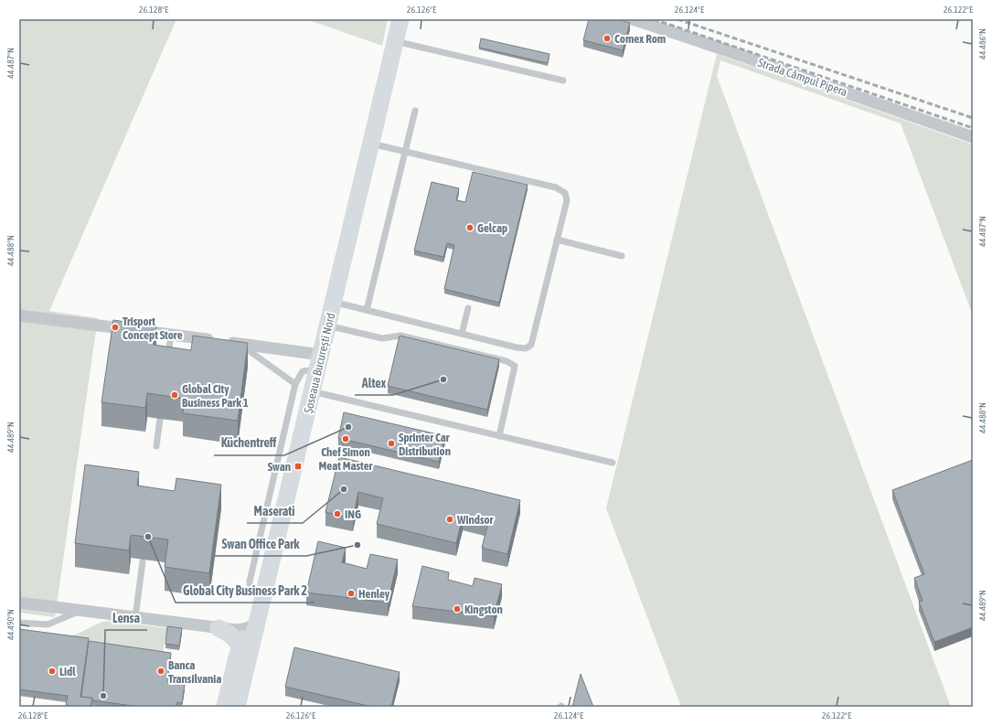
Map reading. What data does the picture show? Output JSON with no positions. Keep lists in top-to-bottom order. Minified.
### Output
{"streets":{"main road":["Șoseaua București Nord"],"street":["Strada Câmpul Pipera"]},"places":{"other":["Comex Rom","Gelcap","Trisport Concept Store","Altex","Global City Business Park 1","Küchentreff","Chef Simon Meat Master","Sprinter Car Distribution","Maserati","ING","Windsor","Global City Business Park 2","Swan Office Park","Henley","Kingston","Lidl","Banca Transilvania","Lensa"],"transit":["Swan"]},"coordinates":["26.128°E","26.126°E","26.124°E","26.122°E","44.486°N","44.487°N","44.488°N","44.489°N","44.490°N"]}
